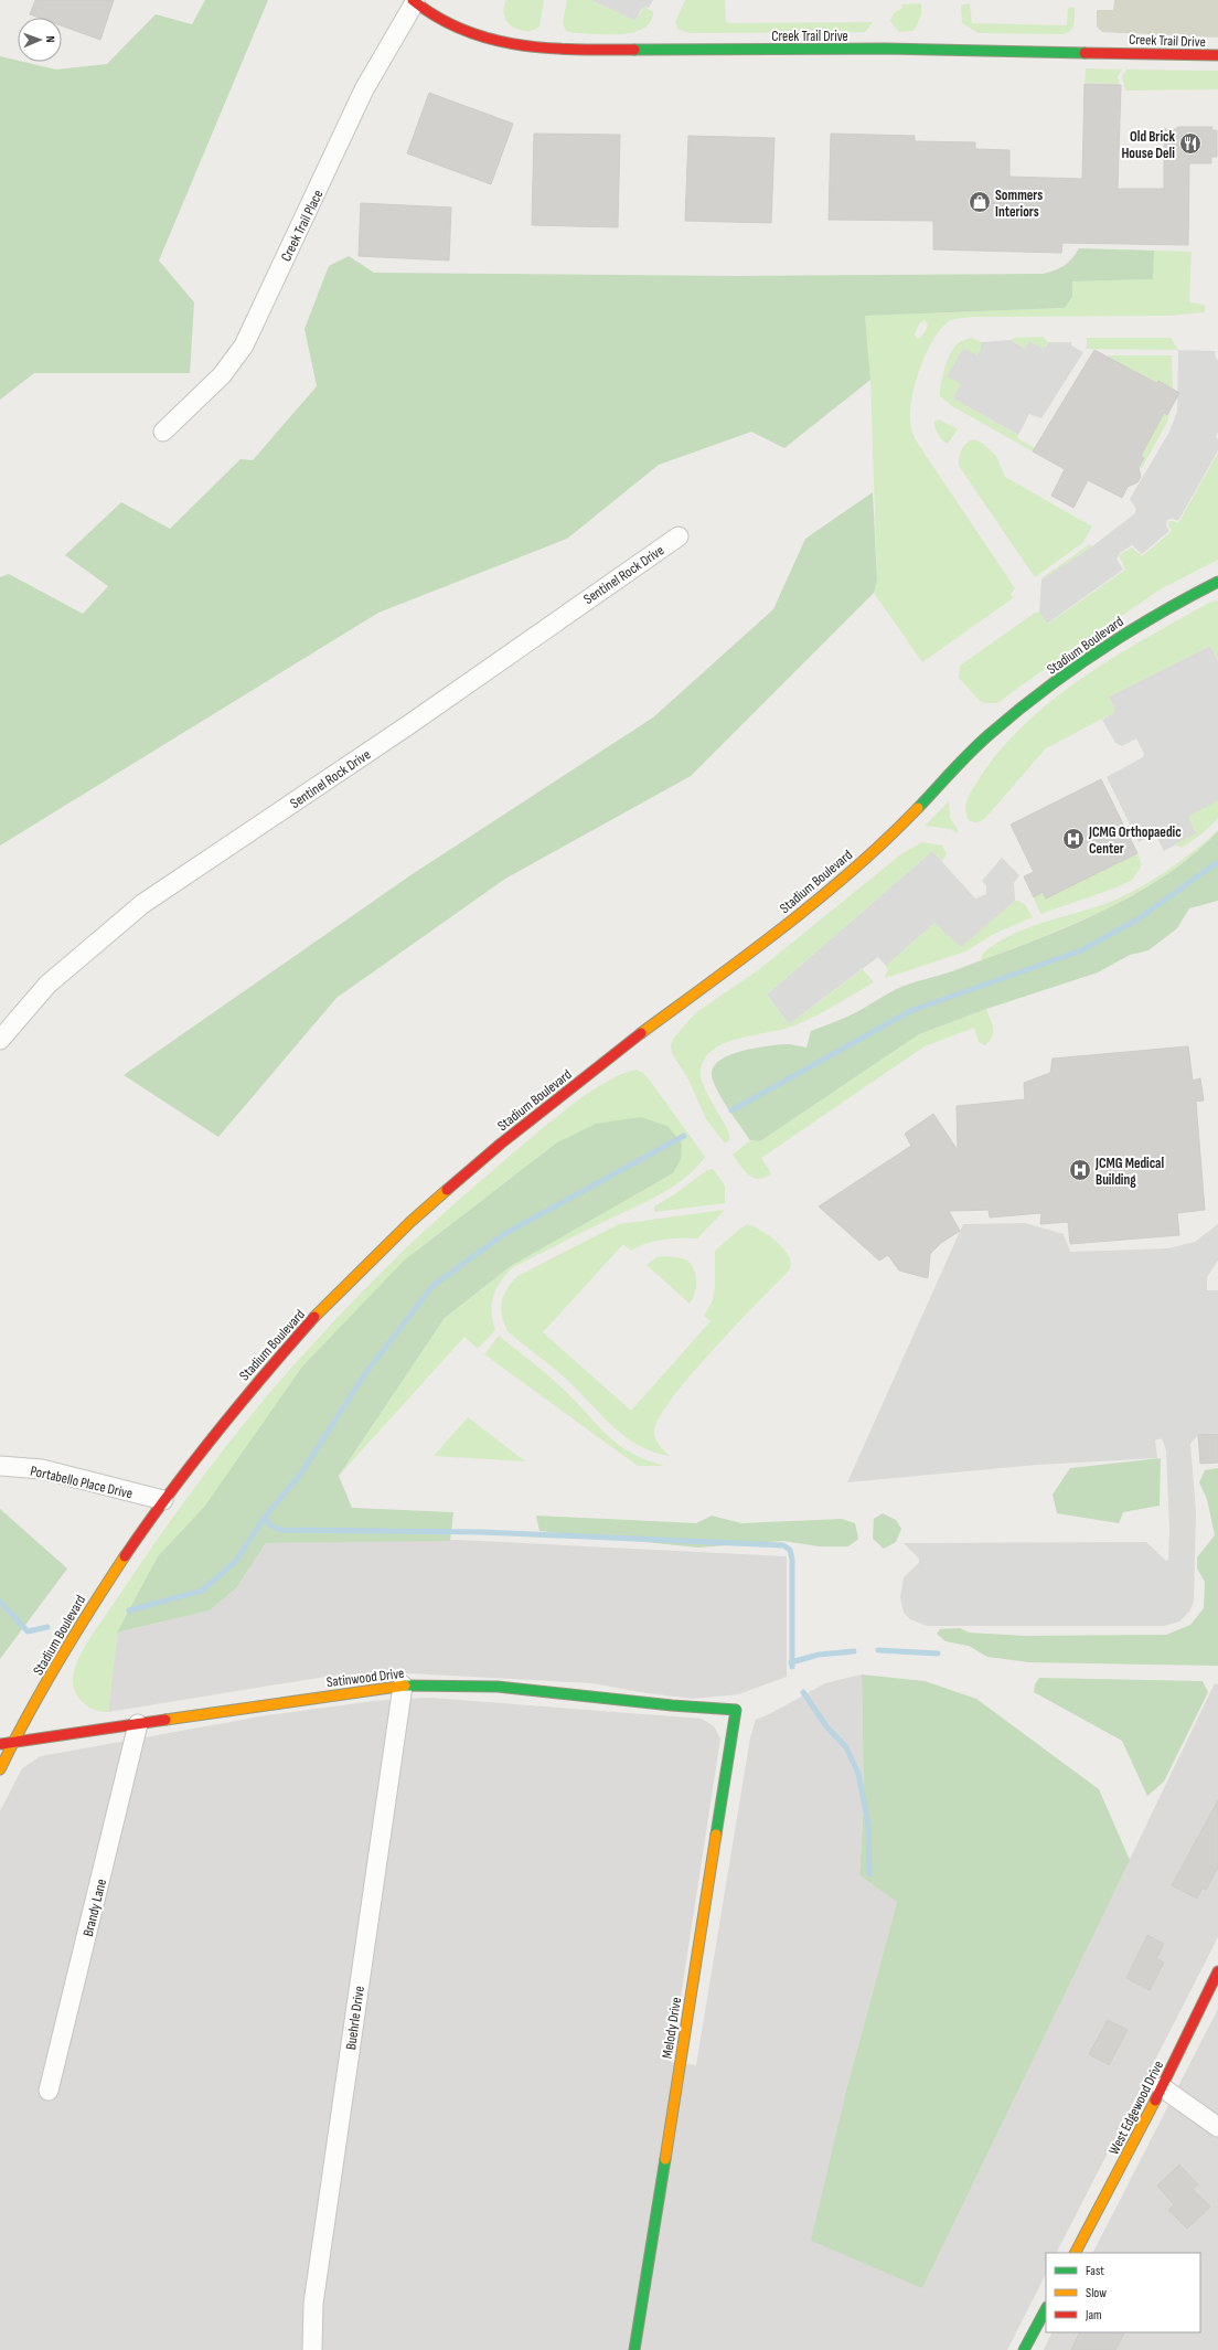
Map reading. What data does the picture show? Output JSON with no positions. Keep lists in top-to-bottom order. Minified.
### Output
{"streets":{"street":["Creek Trail Drive","Creek Trail Place","Sentinel Rock Drive","Stadium Boulevard","Portabello Place Drive","Satinwood Drive","Brandy Lane","Buehrle Drive","Melody Drive","West Edgewood Drive"]},"crossings":[["Creek Trail Drive","Creek Trail Place"],["Stadium Boulevard","Portabello Place Drive"],["Stadium Boulevard","Satinwood Drive"],["Satinwood Drive","Brandy Lane"],["Satinwood Drive","Buehrle Drive"],["Satinwood Drive","Melody Drive"]],"places":{"restaurant":["Old Brick House Deli"],"shop":["Sommers Interiors"],"hospital":["JCMG Orthopaedic Center","JCMG Medical Building"]},"legend":["Fast","Slow","Jam"],"north":"right"}
